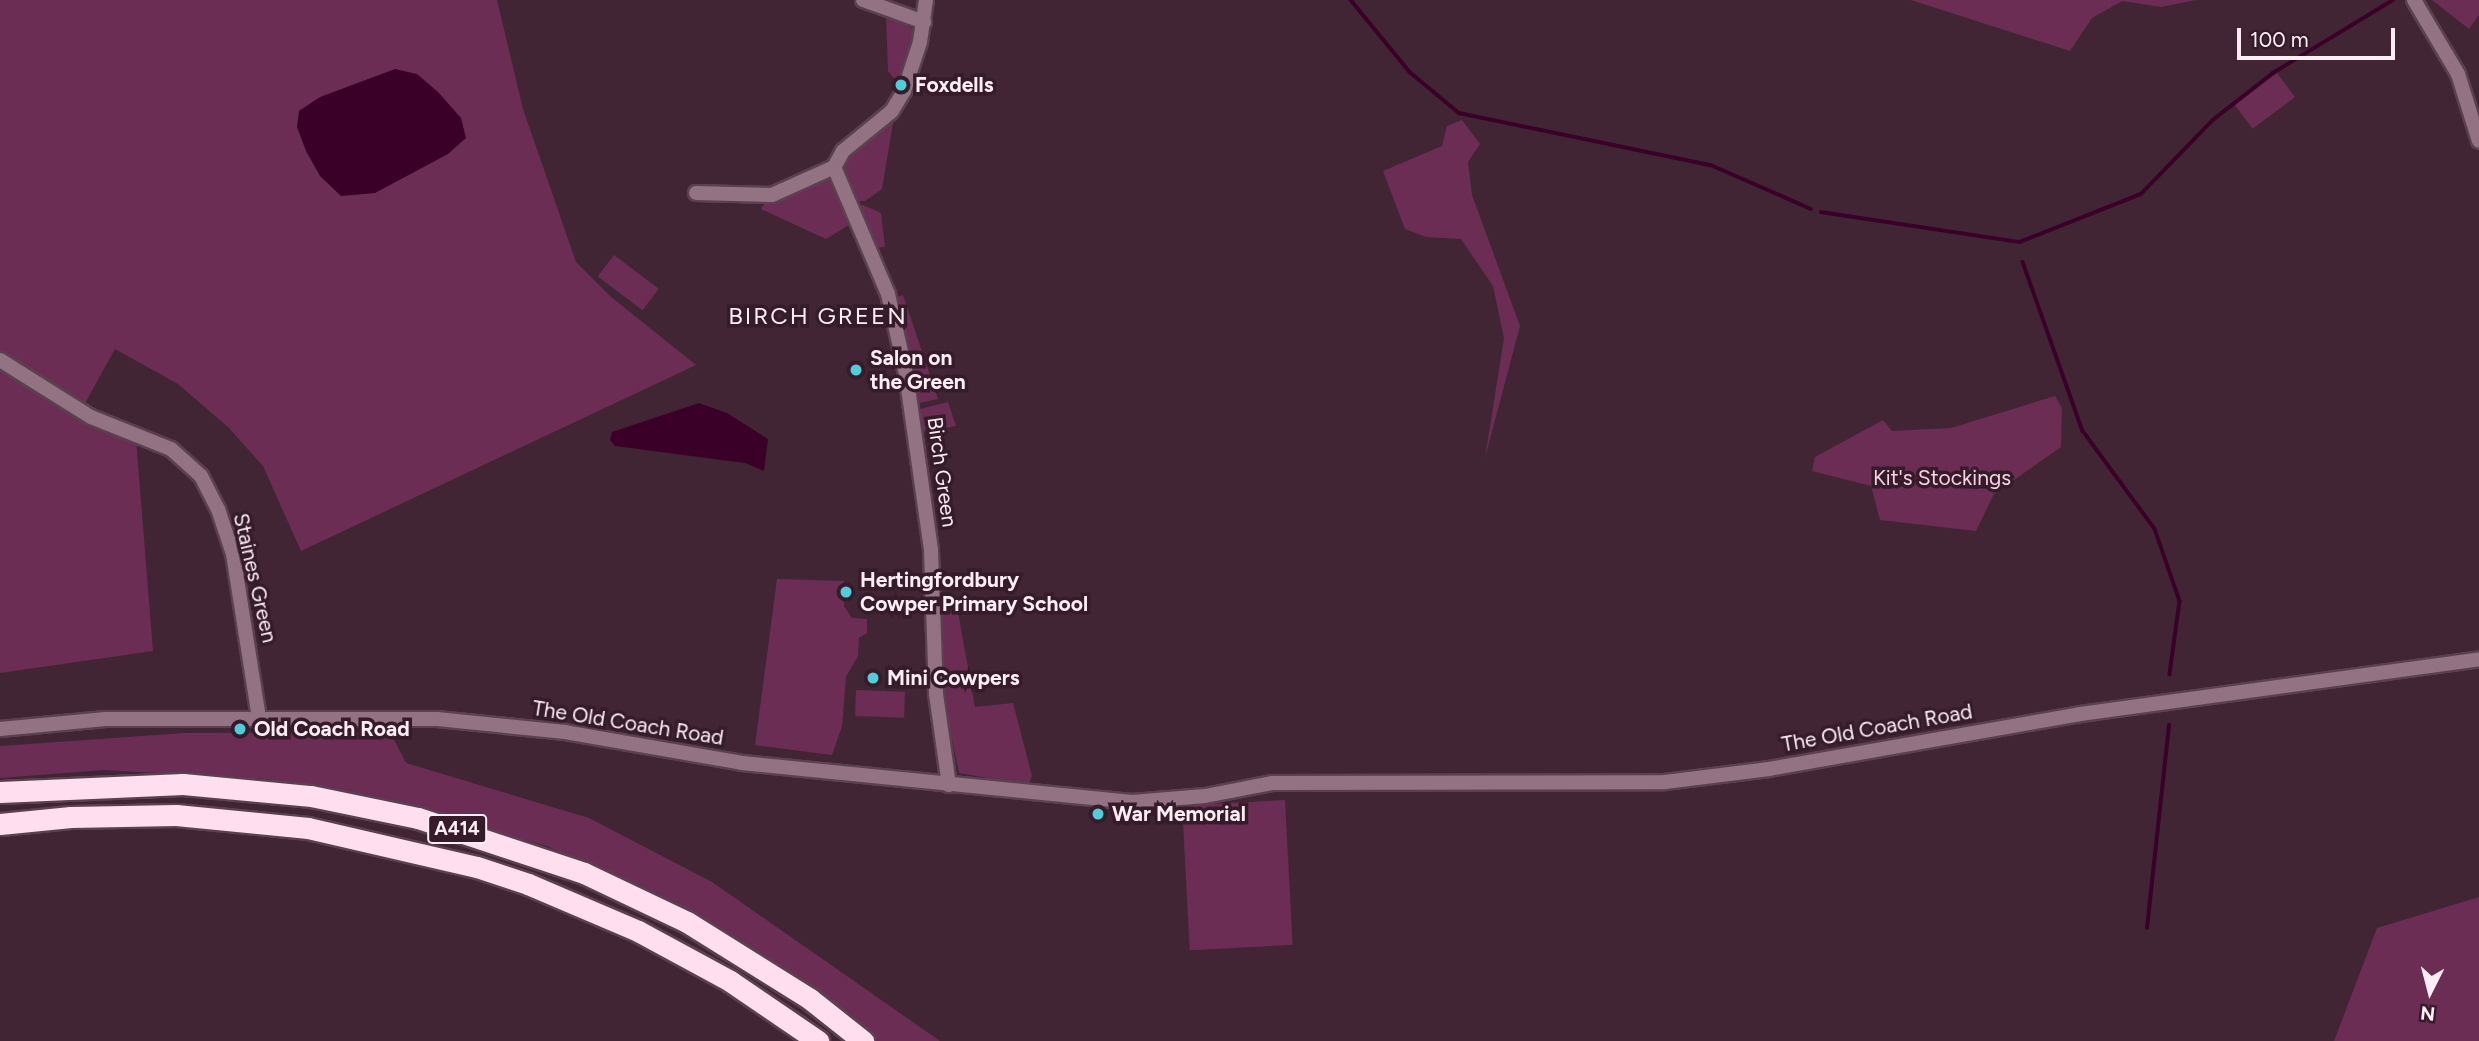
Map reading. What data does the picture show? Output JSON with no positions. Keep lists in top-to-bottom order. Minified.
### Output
{"streets":{"highway":["A414"],"street":["Birch Green","Staines Green","The Old Coach Road"]},"crossings":[["Birch Green","The Old Coach Road"],["Staines Green","The Old Coach Road"]],"districts":["BIRCH GREEN"],"parks":["Kit's Stockings"],"places":["Foxdells","Salon on the Green","Hertingfordbury Cowper Primary School","Mini Cowpers","Old Coach Road","War Memorial"],"scale_bar":"100 m","north":"bottom"}
